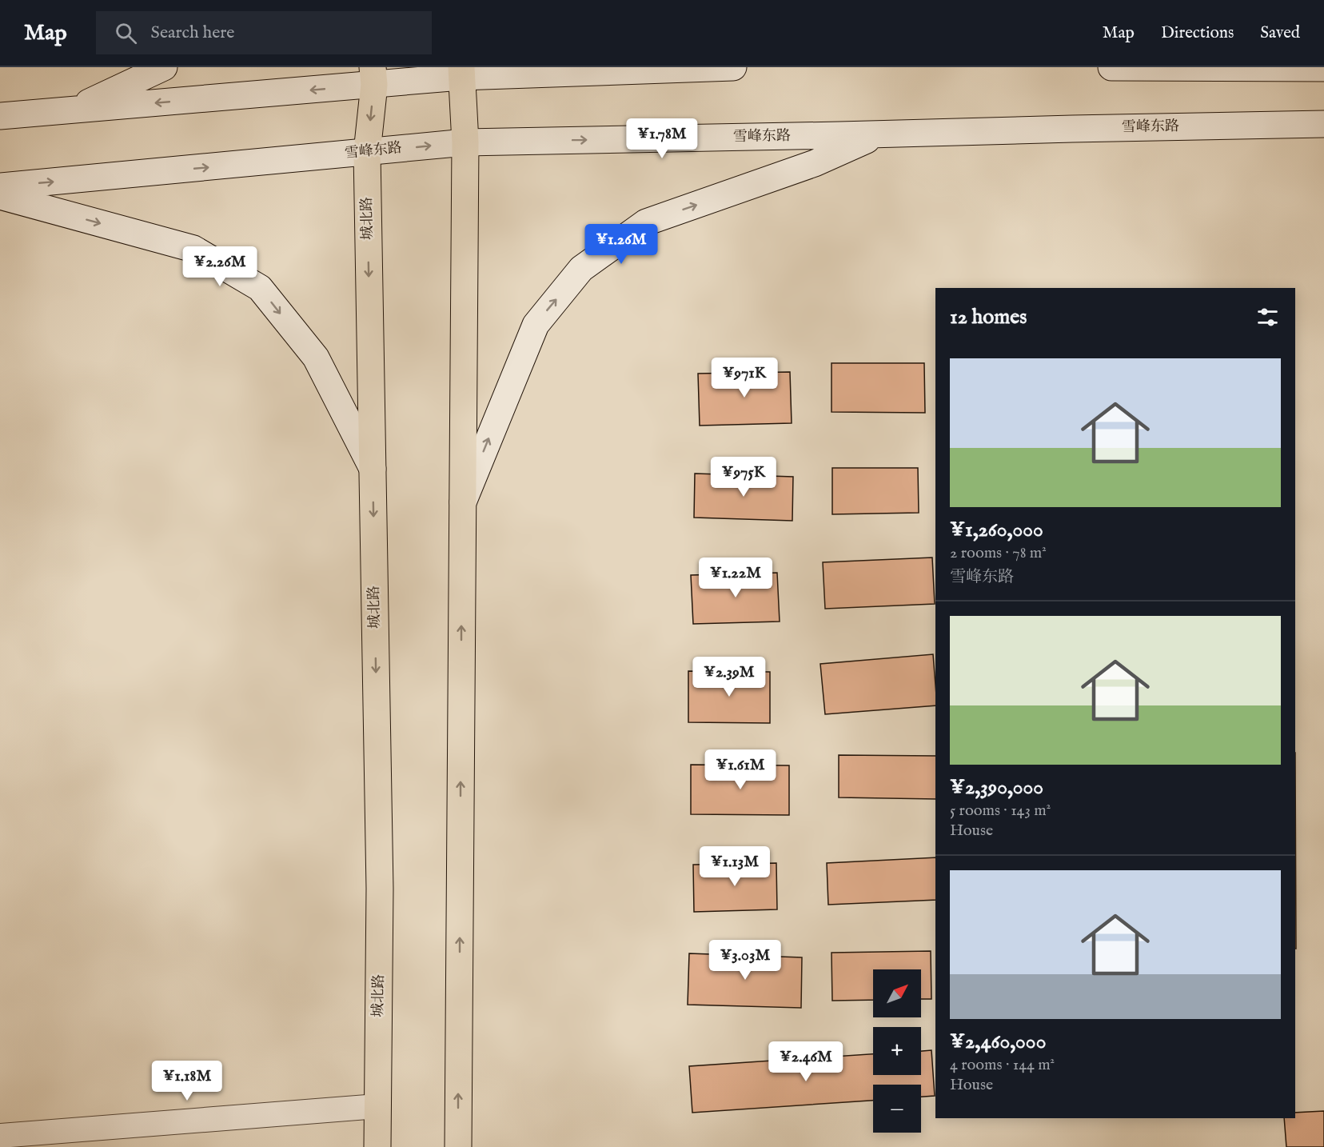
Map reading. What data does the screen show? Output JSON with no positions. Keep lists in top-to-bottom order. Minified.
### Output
{"streets":{"main road":["雪峰东路","城北路"]},"crossings":[["雪峰东路","城北路"]],"north":"top right","page":{"header":"Map","search":"Search here","nav":["Map","Directions","Saved"],"price":["¥1.78M","¥1.26M","¥2.26M","¥971K","¥975K","¥1.22M","¥2.39M","¥1.61M","¥1.13M","¥3.03M","¥2.46M","¥1.18M"],"heading":"12 homes","list":[{"name":"¥1,260,000","note":"2 rooms · 78 m² · 雪峰东路"},{"name":"¥2,390,000","note":"5 rooms · 143 m² · House"},{"name":"¥2,460,000","note":"4 rooms · 144 m² · House"}],"map_buttons":["+","−"]}}
